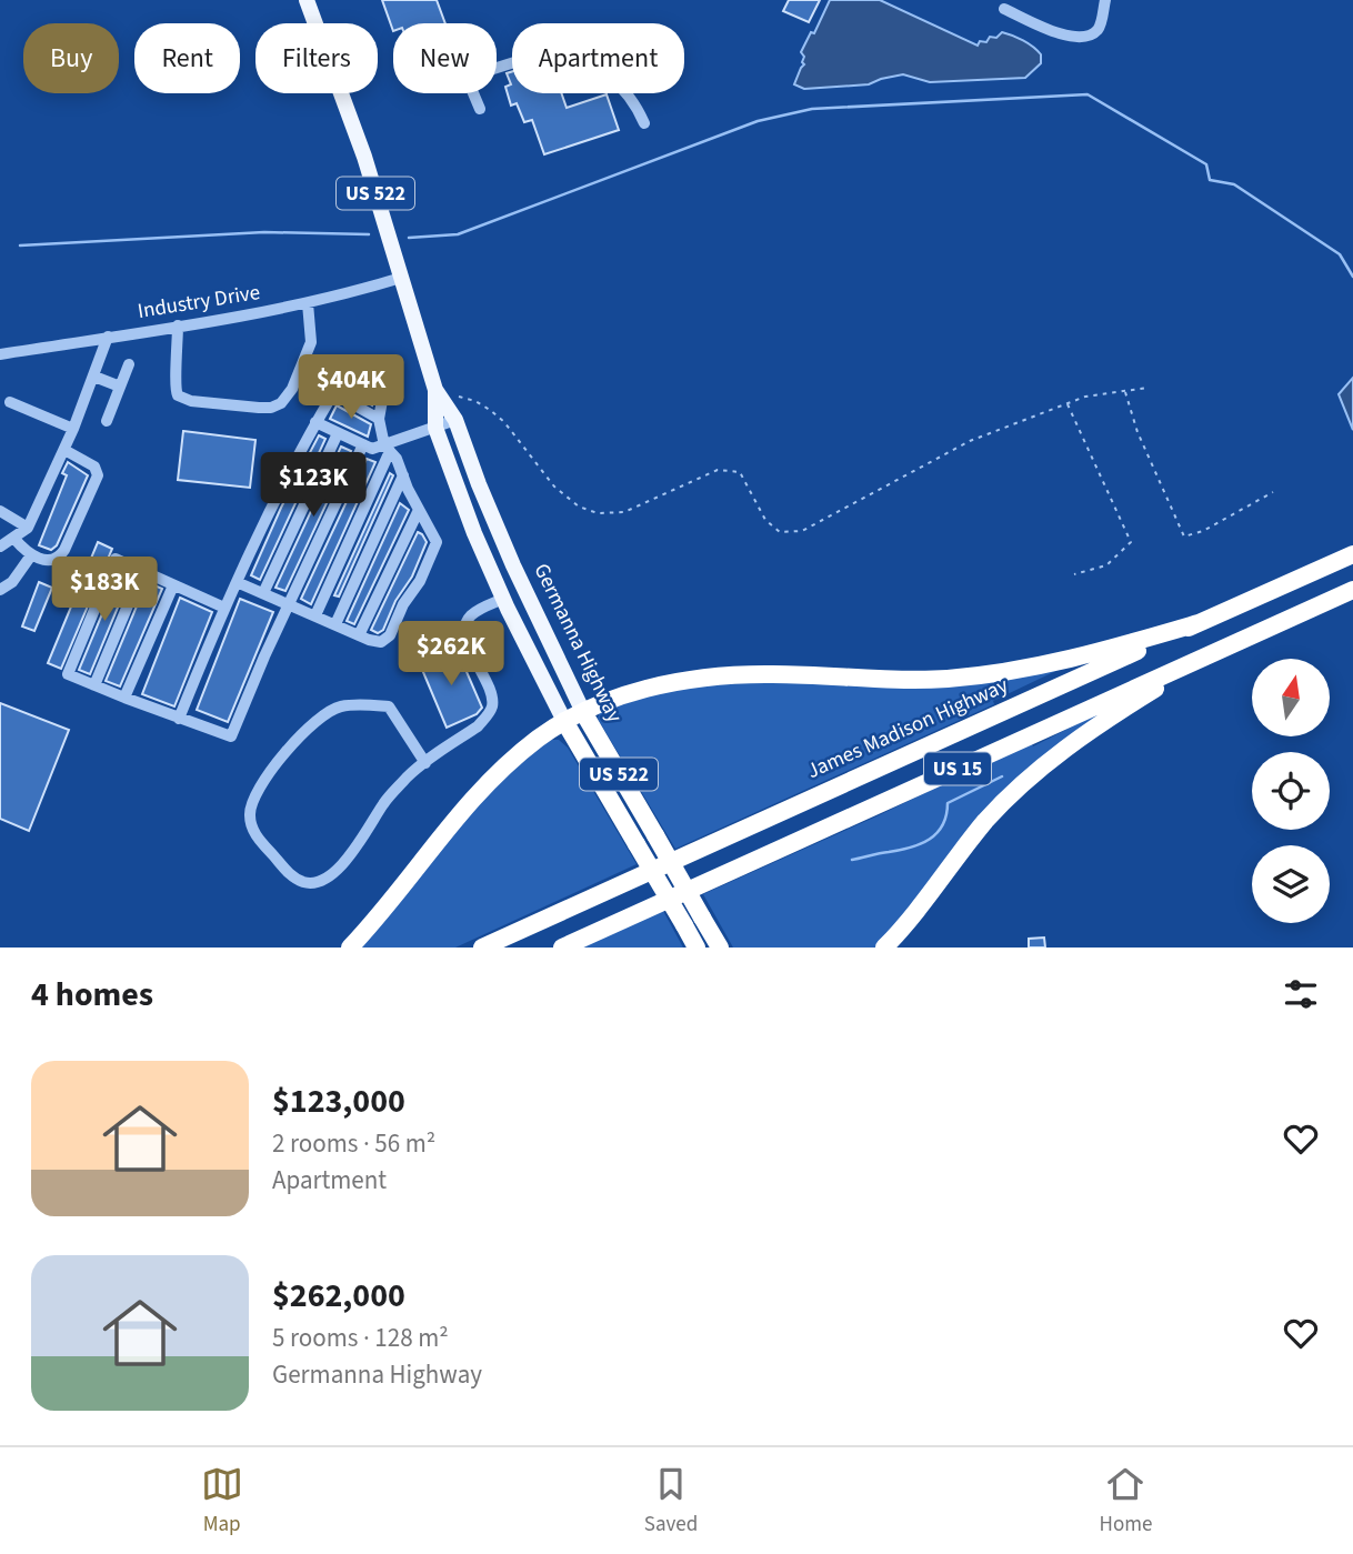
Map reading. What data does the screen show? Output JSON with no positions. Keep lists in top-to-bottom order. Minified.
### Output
{"streets":{"highway":["US 522","Germanna Highway","James Madison Highway","US 15"],"street":["Industry Drive"]},"crossings":[["Industry Drive","Germanna Highway"]],"north":"top","page":{"chip":["Buy","Rent","Filters","New","Apartment"],"price":["$404K","$123K","$183K","$262K"],"heading":"4 homes","list":[{"name":"$123,000","note":"2 rooms · 56 m² · Apartment"},{"name":"$262,000","note":"5 rooms · 128 m² · Germanna Highway"}],"tabs":["Map","Saved","Home"]}}
